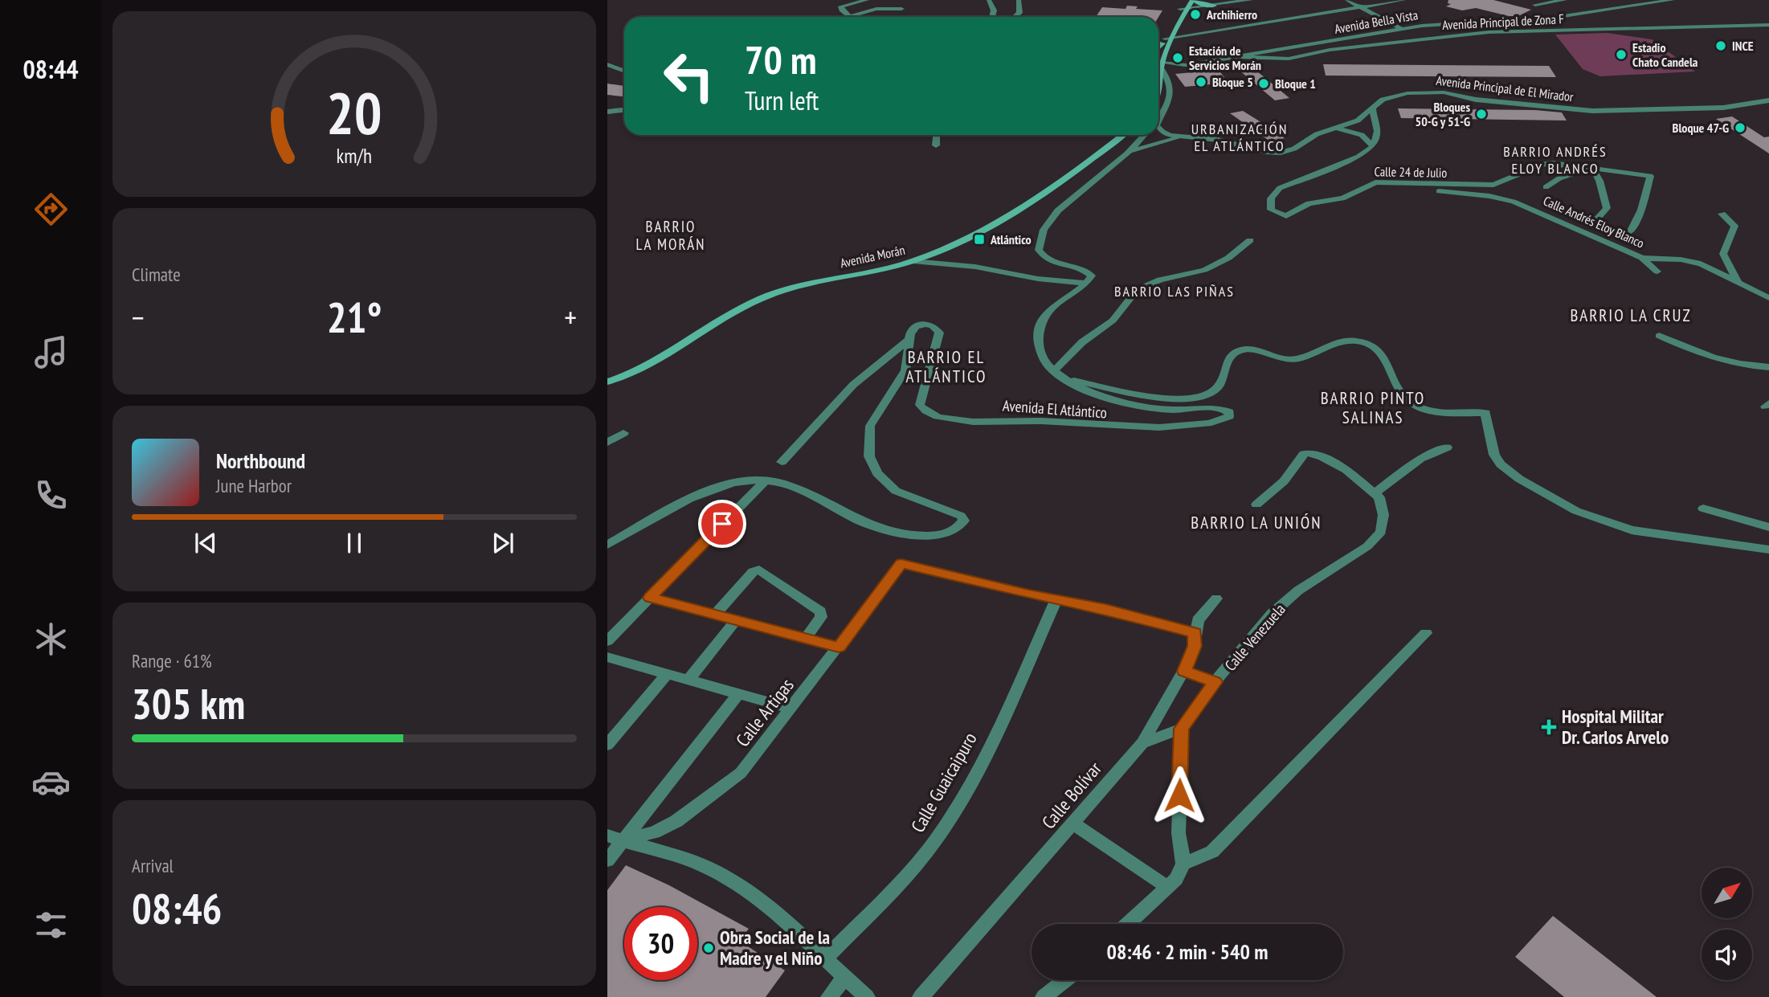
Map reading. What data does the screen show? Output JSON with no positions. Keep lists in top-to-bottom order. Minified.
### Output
{"streets":{"main road":["Avenida Morán"],"street":["Avenida Bella Vista","Avenida Principal de Zona F","Avenida Principal de El Mirador","Calle 24 de Julio","Calle Andrés Eloy Blanco","Avenida El Atlántico","Calle Venezuela","Calle Artigas","Calle Guaicaipuro","Calle Bolívar"]},"crossings":[["Avenida Bella Vista","Avenida Principal de Zona F"],["Avenida Principal de El Mirador","Calle 24 de Julio"],["Calle 24 de Julio","Calle Andrés Eloy Blanco"],["Calle Artigas","Calle Guaicaipuro"]],"districts":["URBANIZACIÓN EL ATLÁNTICO","BARRIO ANDRÉS ELOY BLANCO","BARRIO LA MORÁN","BARRIO LAS PIÑAS","BARRIO LA CRUZ","BARRIO EL ATLÁNTICO","BARRIO PINTO SALINAS","BARRIO LA UNIÓN"],"places":{"other":["Archihierro","INCE","Estadio Chato Candela","Estación de Servicios Morán","Bloque 5","Bloque 1","Bloques 50-G y 51-G","Bloque 47-G","Obra Social de la Madre y el Niño"],"transit":["Atlántico"],"health":["Hospital Militar Dr. Carlos Arvelo"]},"north":"top right","page":{"tabs":"08:44","turn":["70 m","Turn left"],"tile":["Climate",["Range · 61%","305 km"],["Arrival","08:46"]],"heat":["−","21°","+"],"song":["Northbound","June Harbor"],"limit":"30","trip":"08:46 · 2 min · 540 m","gauge":["20","km/h"]}}
